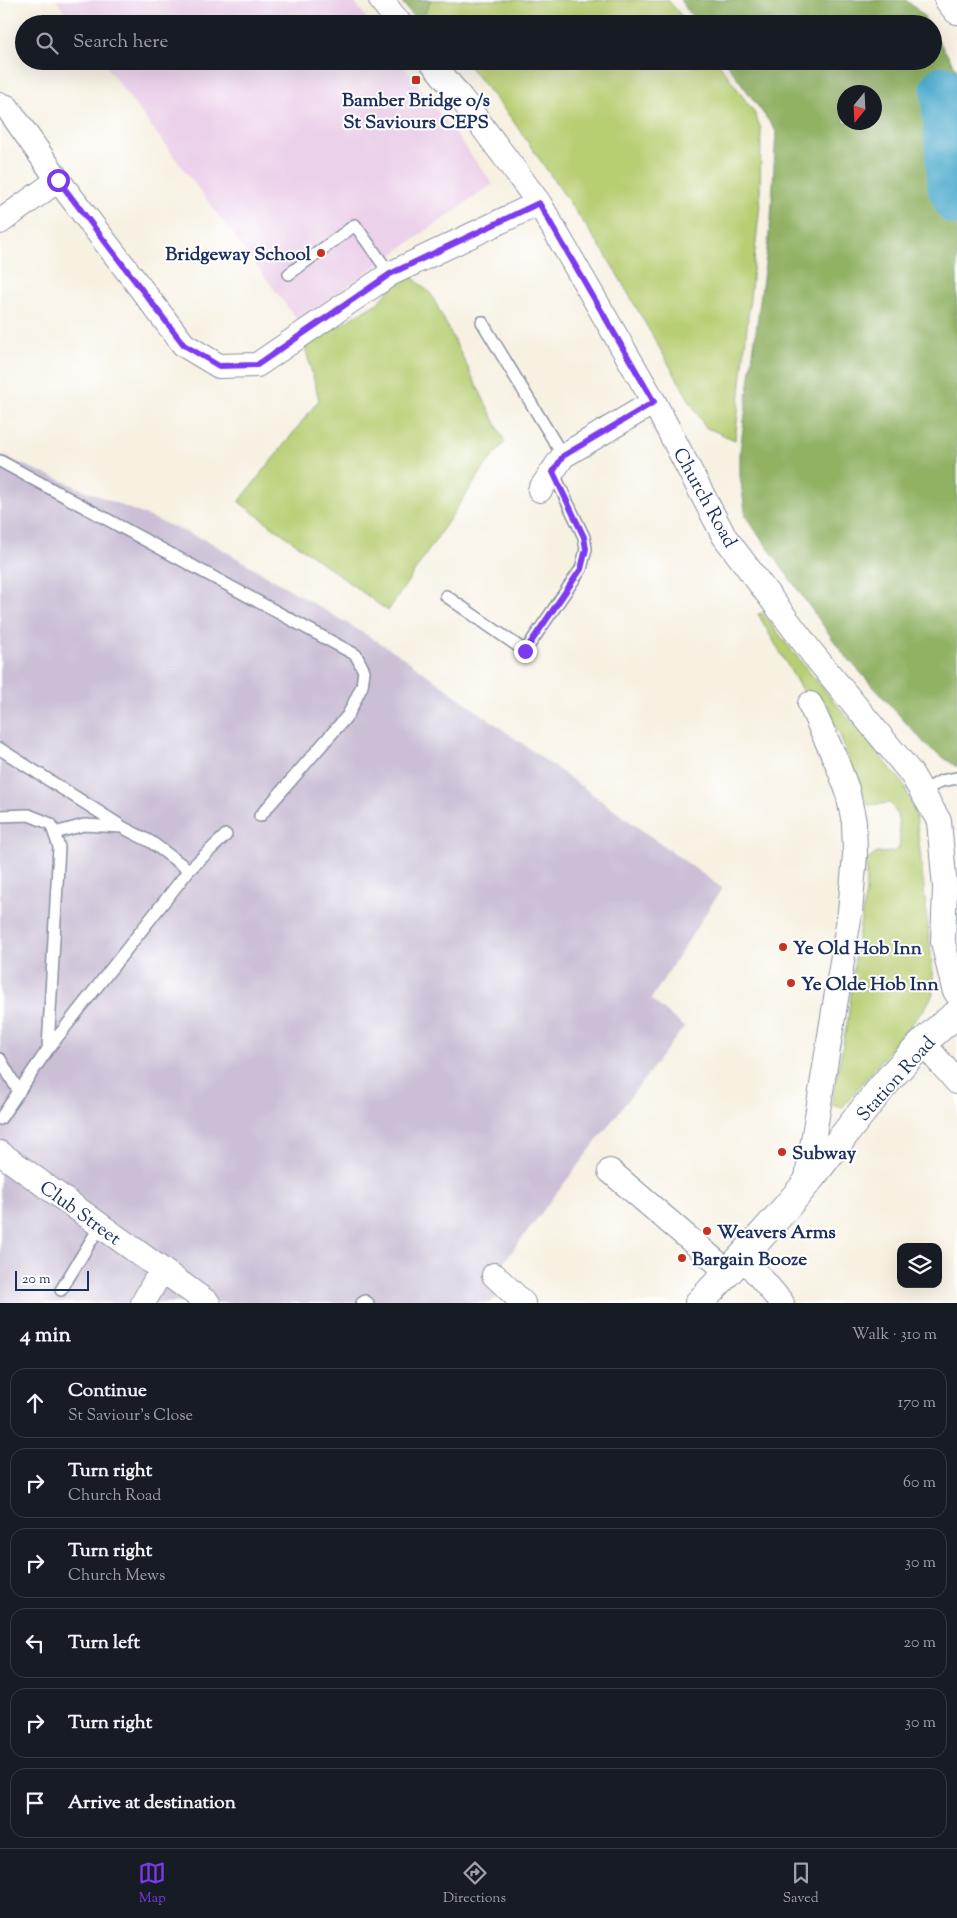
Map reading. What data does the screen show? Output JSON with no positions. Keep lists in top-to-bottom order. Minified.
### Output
{"streets":{"main road":["Station Road"],"street":["Church Road","Club Street"]},"places":{"transit":["Bamber Bridge o/s St Saviours CEPS"],"other":["Bridgeway School","Ye Old Hob Inn","Ye Olde Hob Inn","Subway","Weavers Arms","Bargain Booze"]},"scale_bar":"20 m","north":"bottom","page":{"search":"Search here","scale":"20 m","heading":["4 min","Walk · 310 m"],"list":[["Continue","St Saviour's Close","170 m"],["Turn right","Church Road","60 m"],["Turn right","Church Mews","30 m"],["Turn left","20 m"],["Turn right","30 m"],"Arrive at destination"],"nav":["Map","Directions","Saved"]}}
